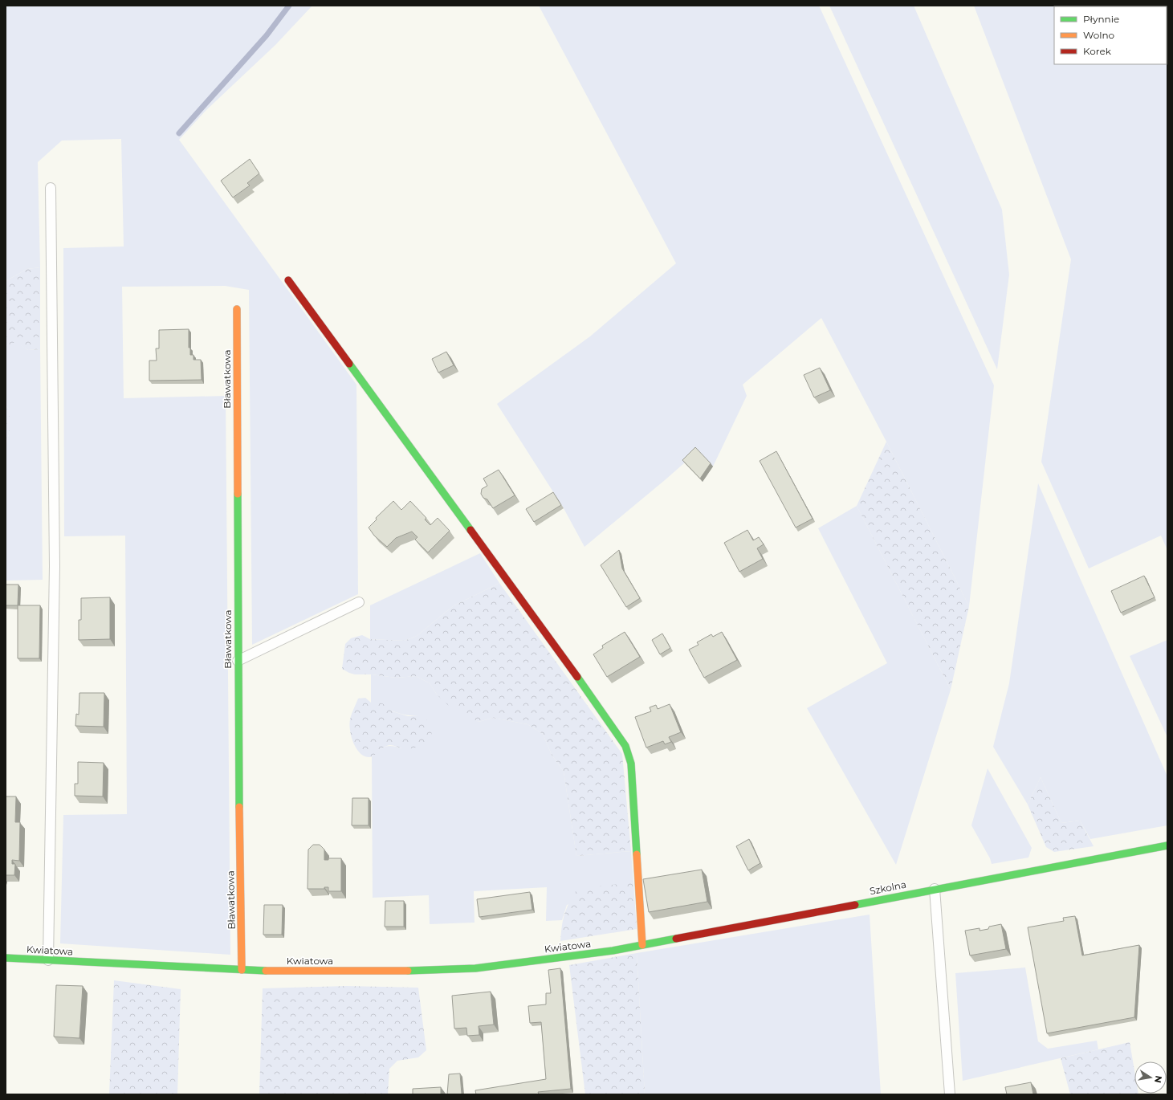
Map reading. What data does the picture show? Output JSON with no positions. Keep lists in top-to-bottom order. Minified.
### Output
{"streets":{"street":["Bławatkowa","Szkolna","Kwiatowa"]},"crossings":[["Bławatkowa","Kwiatowa"],["Szkolna","Kwiatowa"]],"legend":["Płynnie","Wolno","Korek"],"north":"right"}
